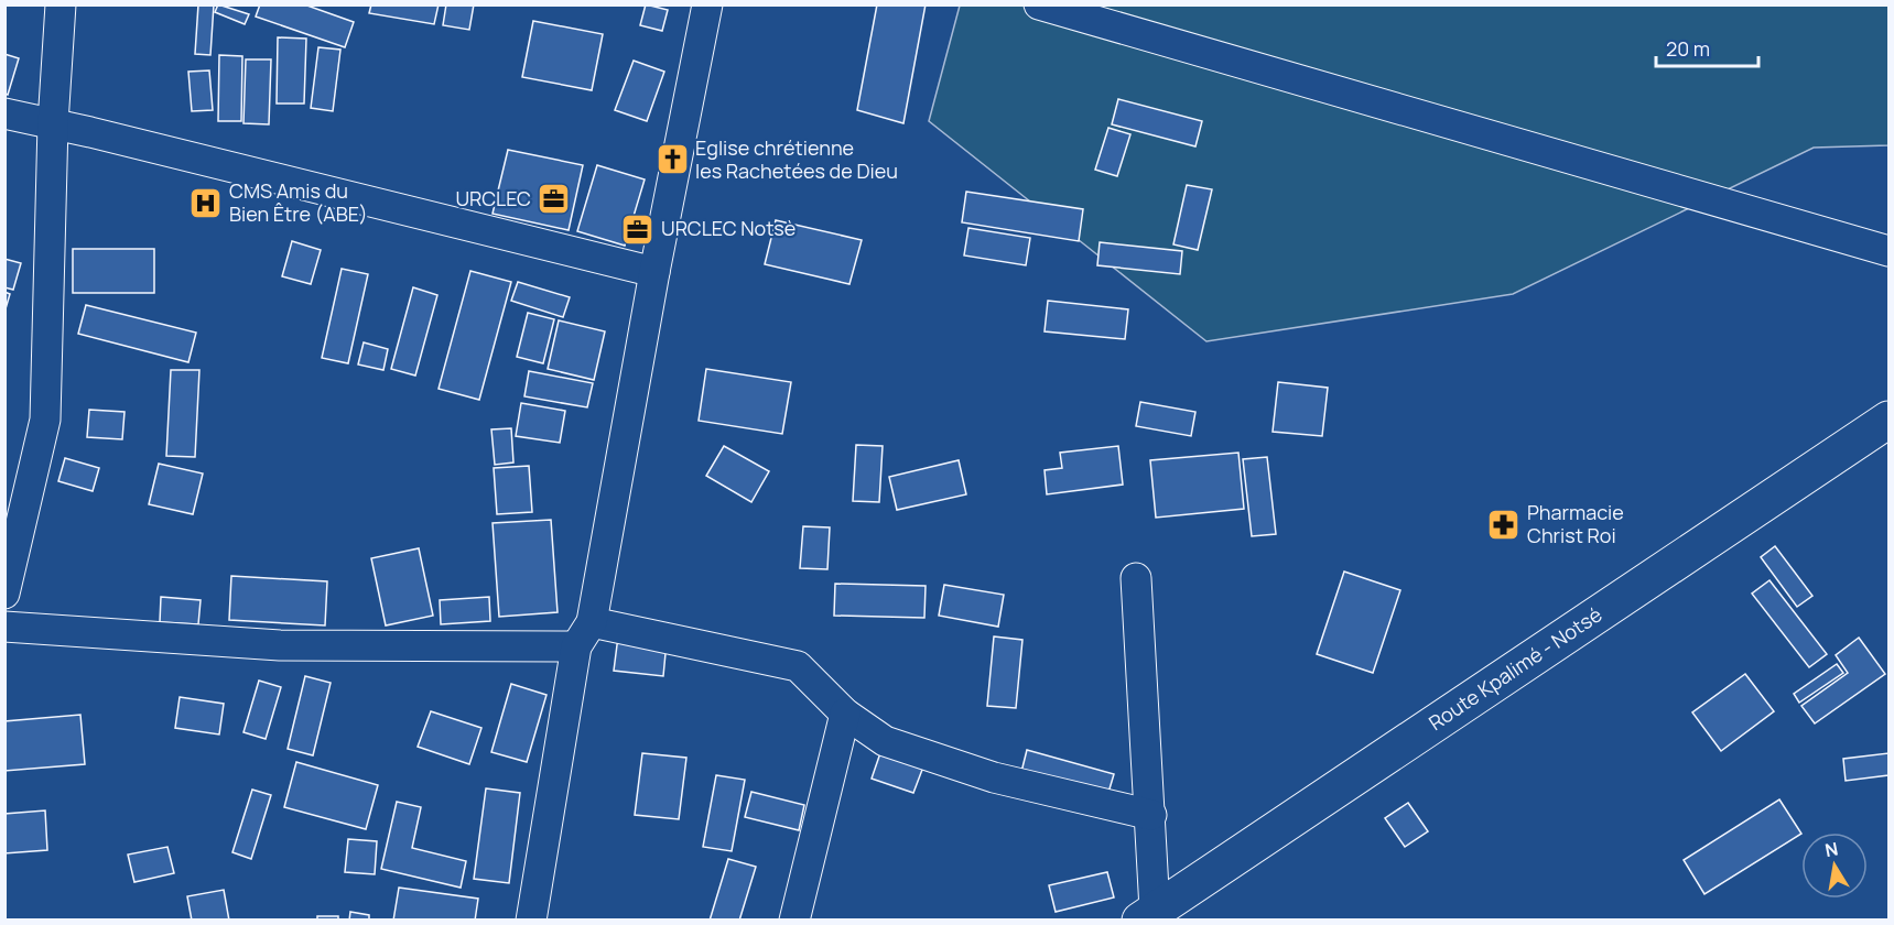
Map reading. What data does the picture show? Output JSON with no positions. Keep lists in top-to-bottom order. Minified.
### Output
{"streets":{"main road":["Route Kpalimé - Notsé"]},"places":{"church":["Eglise chrétienne les Rachetées de Dieu"],"office":["URCLEC","URCLEC Notsè"],"hospital":["CMS Amis du Bien Être (ABE)"],"pharmacy":["Pharmacie Christ Roi"]},"scale_bar":"20 m","north":"top"}
